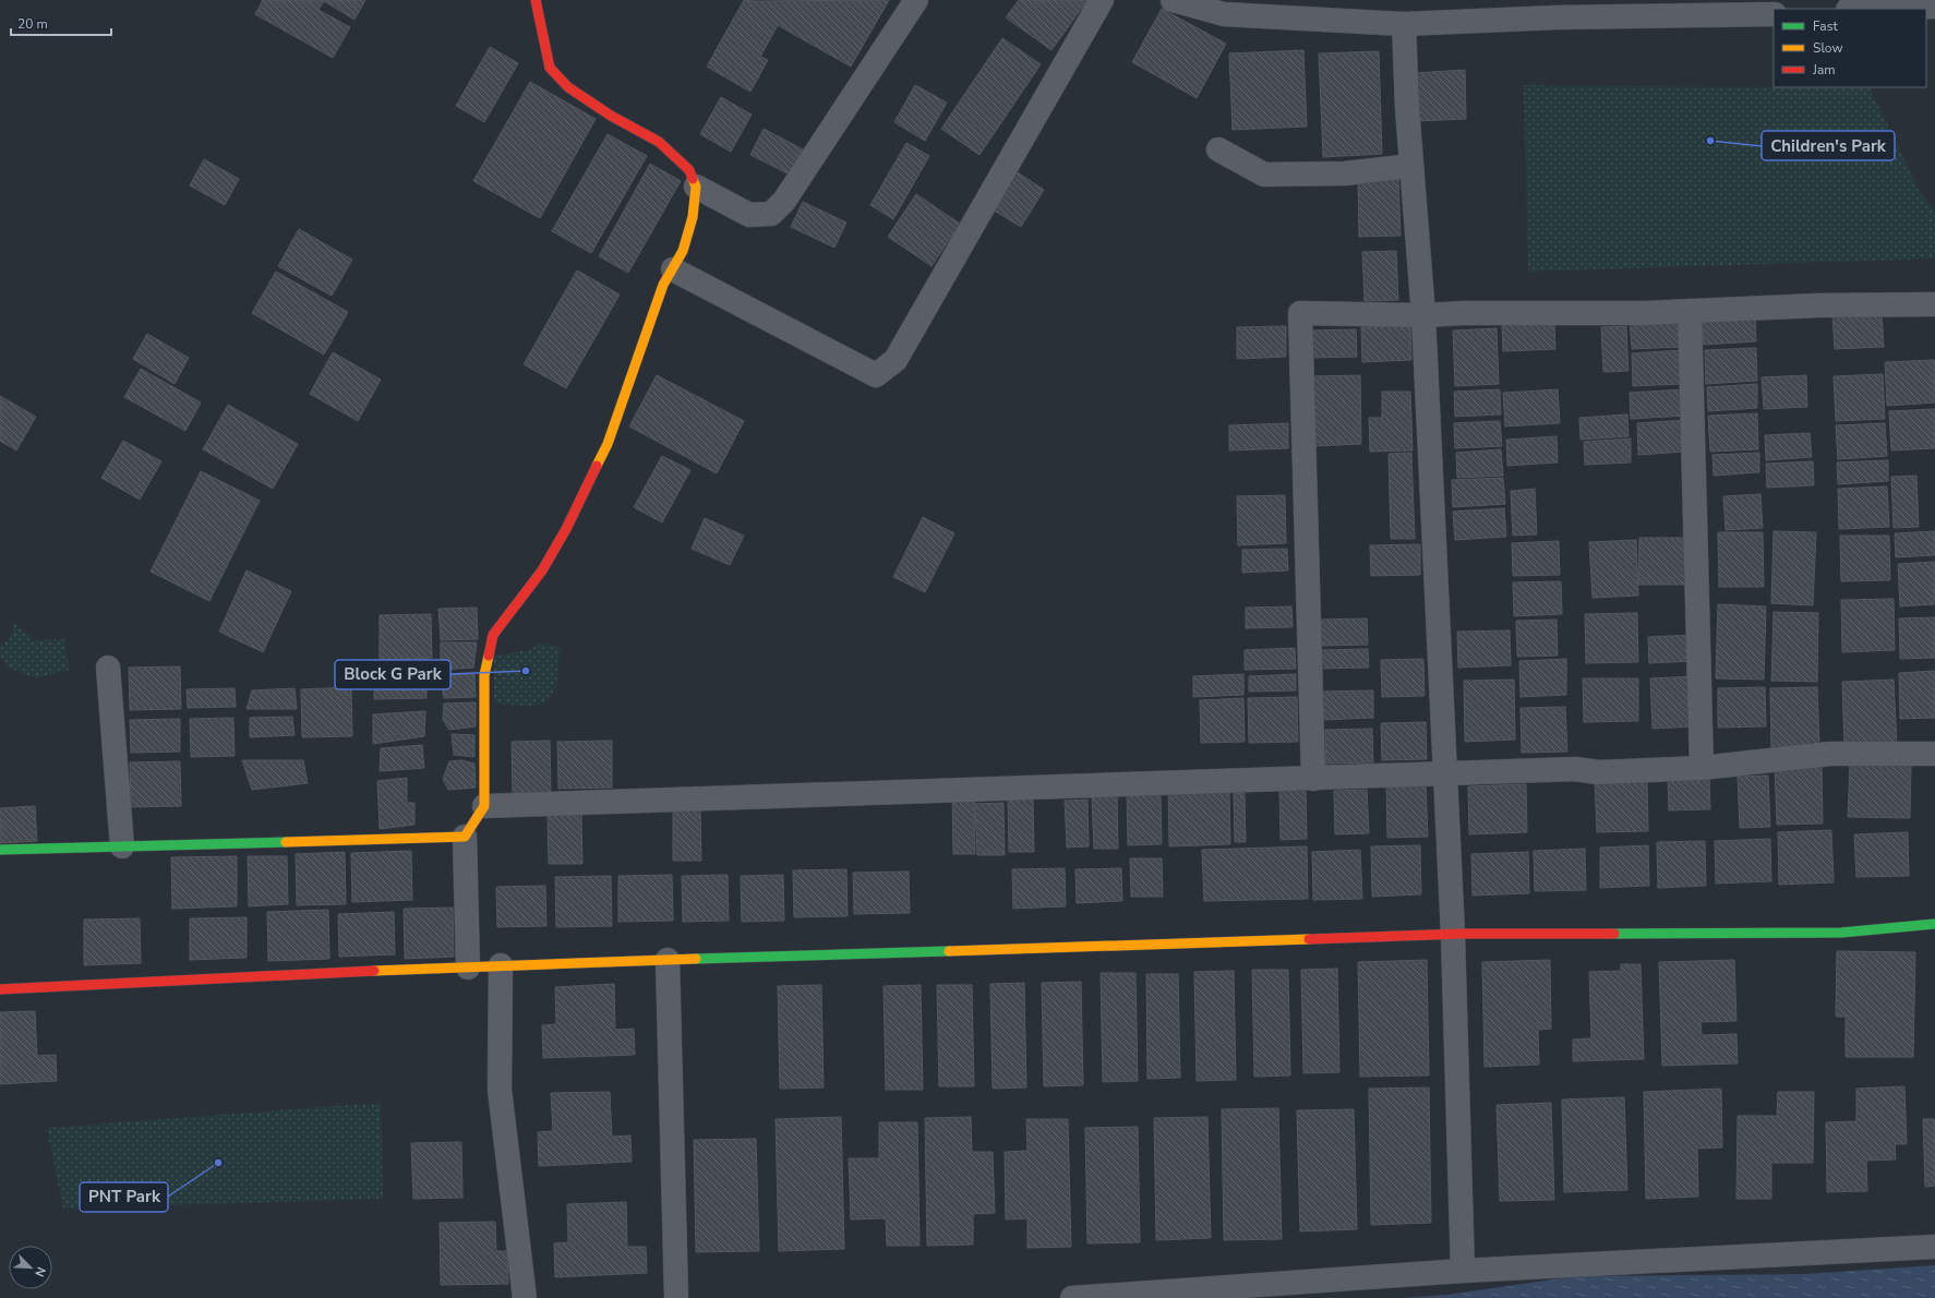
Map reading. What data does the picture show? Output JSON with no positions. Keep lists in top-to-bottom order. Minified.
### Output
{"places":["Children's Park","Block G Park","PNT Park"],"legend":["Fast","Slow","Jam"],"scale_bar":"20 m","north":"bottom right"}
